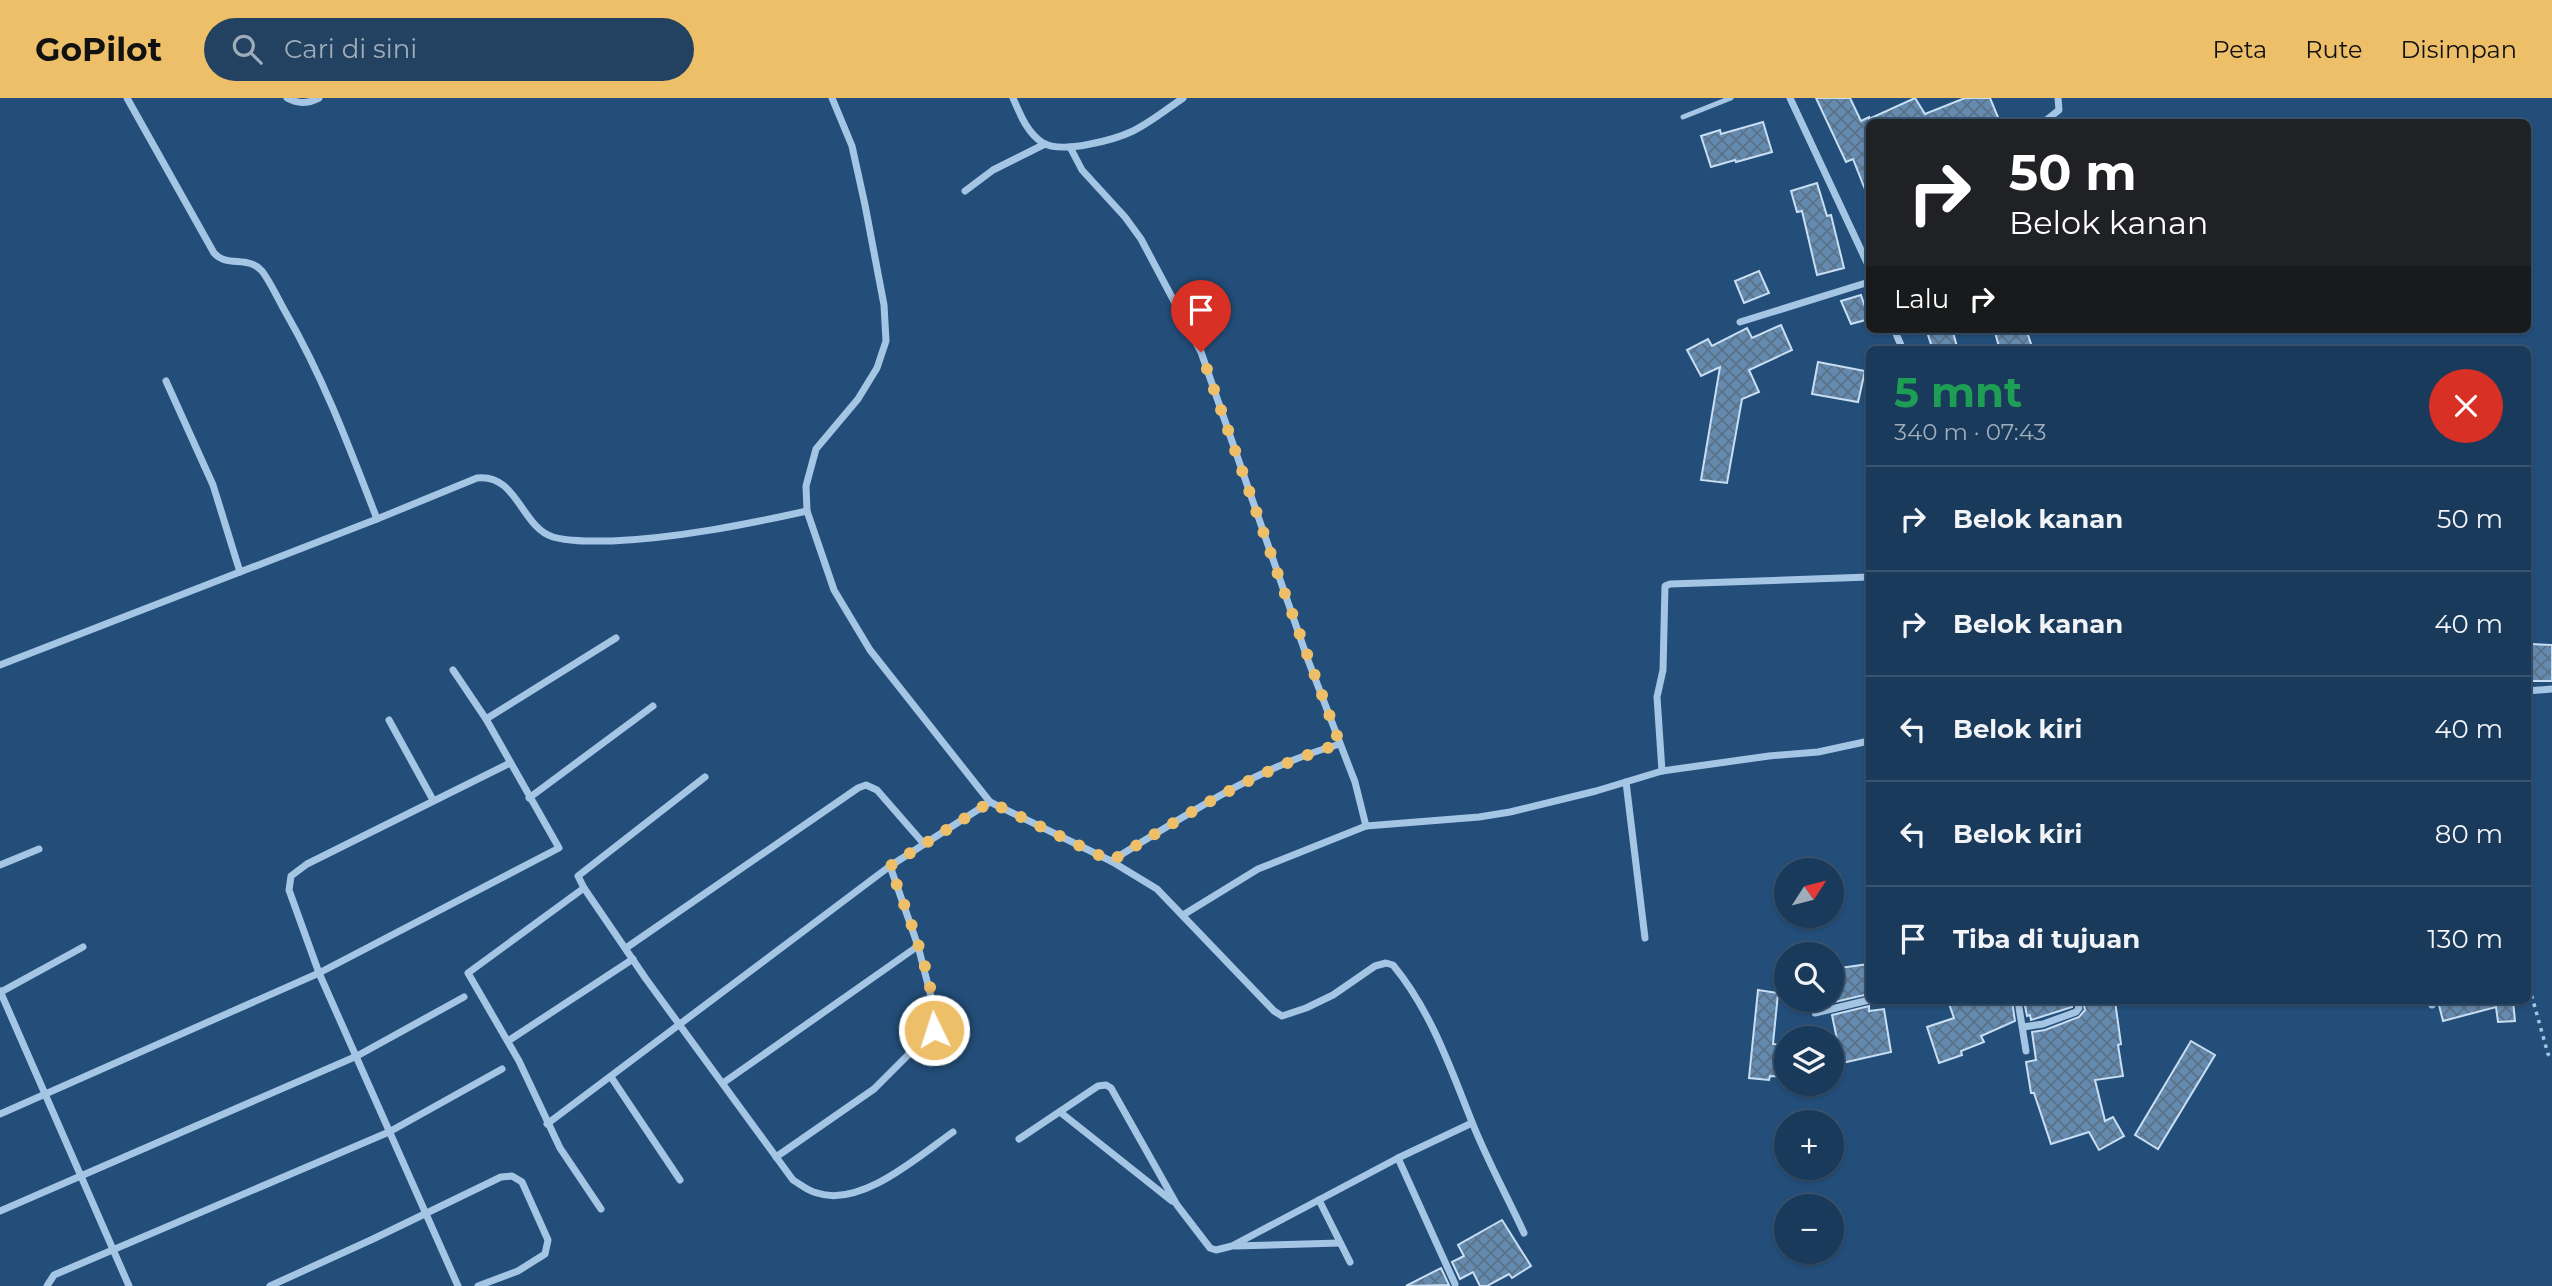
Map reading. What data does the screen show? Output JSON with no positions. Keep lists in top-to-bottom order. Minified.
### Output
{"north":"top right","page":{"header":"GoPilot","search":"Cari di sini","nav":["Peta","Rute","Disimpan"],"turn":["50 m","Belok kanan"],"then":"Lalu","heading":["5 mnt","340 m · 07:43"],"list":[{"name":"Belok kanan","value":"50 m"},{"name":"Belok kanan","value":"40 m"},{"name":"Belok kiri","value":"40 m"},{"name":"Belok kiri","value":"80 m"},{"name":"Tiba di tujuan","value":"130 m"}],"map_buttons":["+","−"]}}
